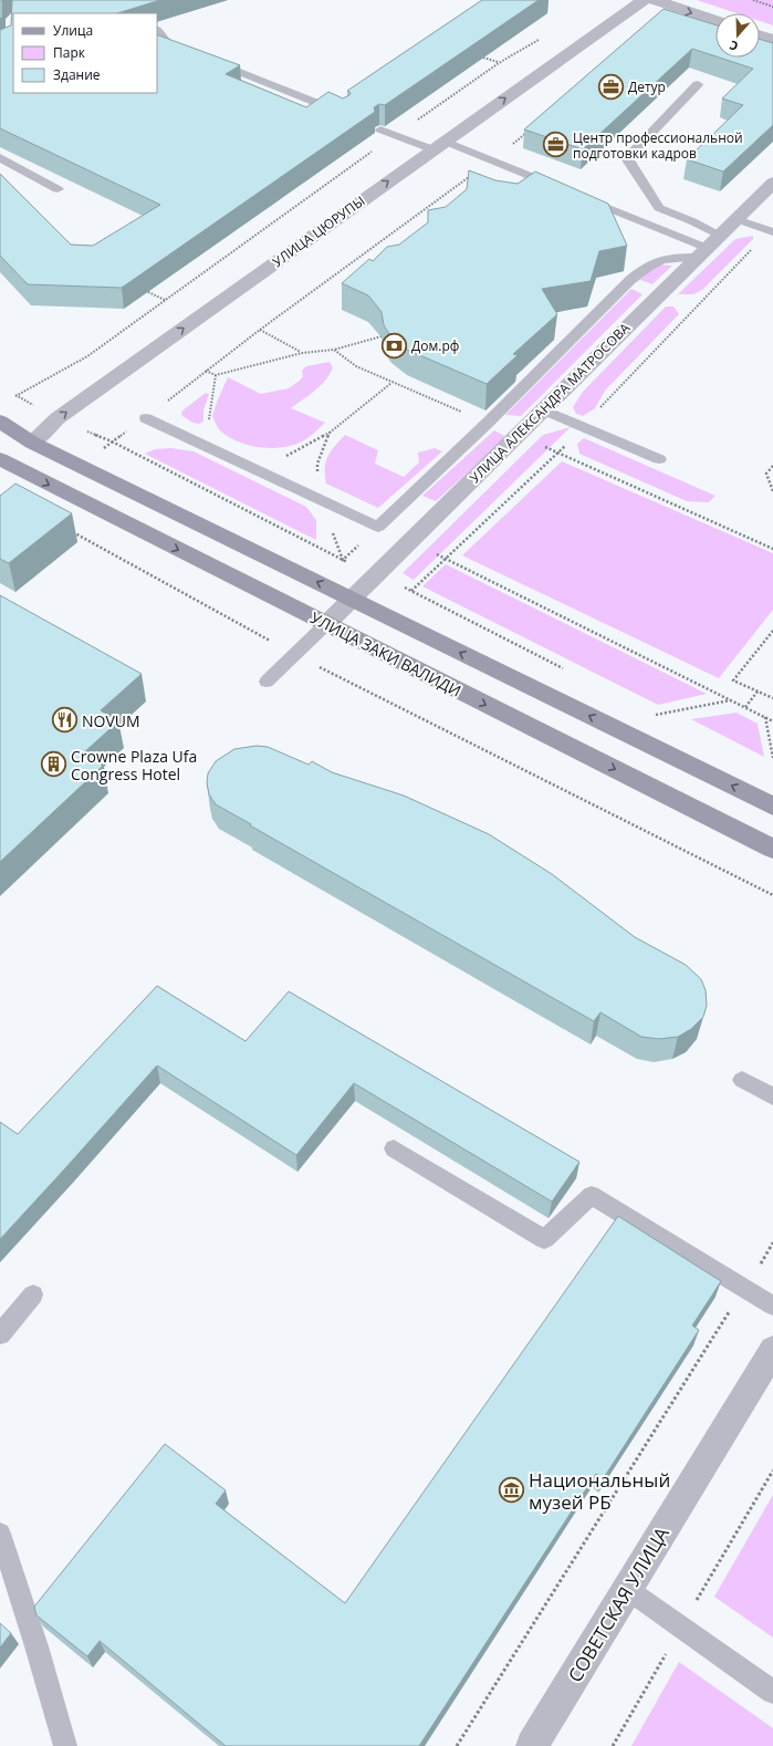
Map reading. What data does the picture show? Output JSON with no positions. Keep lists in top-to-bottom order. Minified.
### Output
{"streets":{"main road":["УЛИЦА ЦЮРУПЫ","УЛИЦА ЗАКИ ВАЛИДИ"],"street":["УЛИЦА АЛЕКСАНДРА МАТРОСОВА","СОВЕТСКАЯ УЛИЦА"]},"crossings":[["УЛИЦА ЦЮРУПЫ","УЛИЦА ЗАКИ ВАЛИДИ"],["УЛИЦА АЛЕКСАНДРА МАТРОСОВА","УЛИЦА ЗАКИ ВАЛИДИ"]],"one_way":["УЛИЦА ЦЮРУПЫ"],"places":{"office":["Детур","Центр профессиональной подготовки кадров"],"bank":["Дом.рф"],"restaurant":["NOVUM"],"building":["Crowne Plaza Ufa Congress Hotel"],"museum":["Национальный музей РБ"]},"legend":["Улица","Парк","Здание"],"north":"bottom"}
